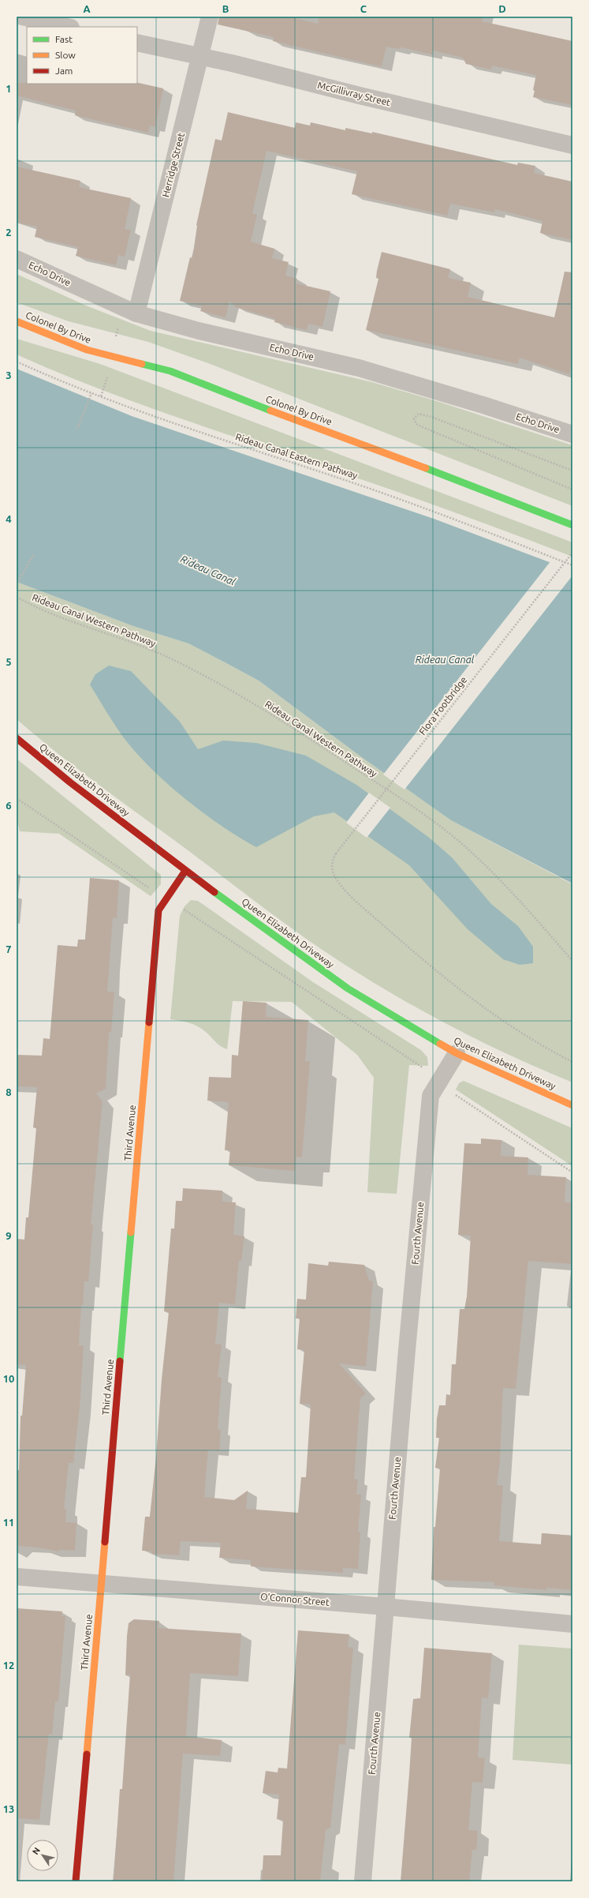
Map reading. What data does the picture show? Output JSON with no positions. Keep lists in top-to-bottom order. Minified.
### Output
{"streets":{"main road":["Colonel By Drive","Queen Elizabeth Driveway","Third Avenue"],"street":["McGillivray Street","Herridge Street","Echo Drive","Fourth Avenue","O'Connor Street"],"path":["Rideau Canal Eastern Pathway","Rideau Canal Western Pathway","Flora Footbridge"]},"crossings":[["McGillivray Street","Herridge Street"],["Herridge Street","Echo Drive"],["Queen Elizabeth Driveway","Third Avenue"],["Queen Elizabeth Driveway","Fourth Avenue"],["Third Avenue","O'Connor Street"],["Fourth Avenue","O'Connor Street"]],"water":["Rideau Canal"],"legend":["Fast","Slow","Jam"],"north":"top left","grid":{"columns":["A","B","C","D"],"rows":["1","2","3","4","5","6","7","8","9","10","11","12","13"]}}
